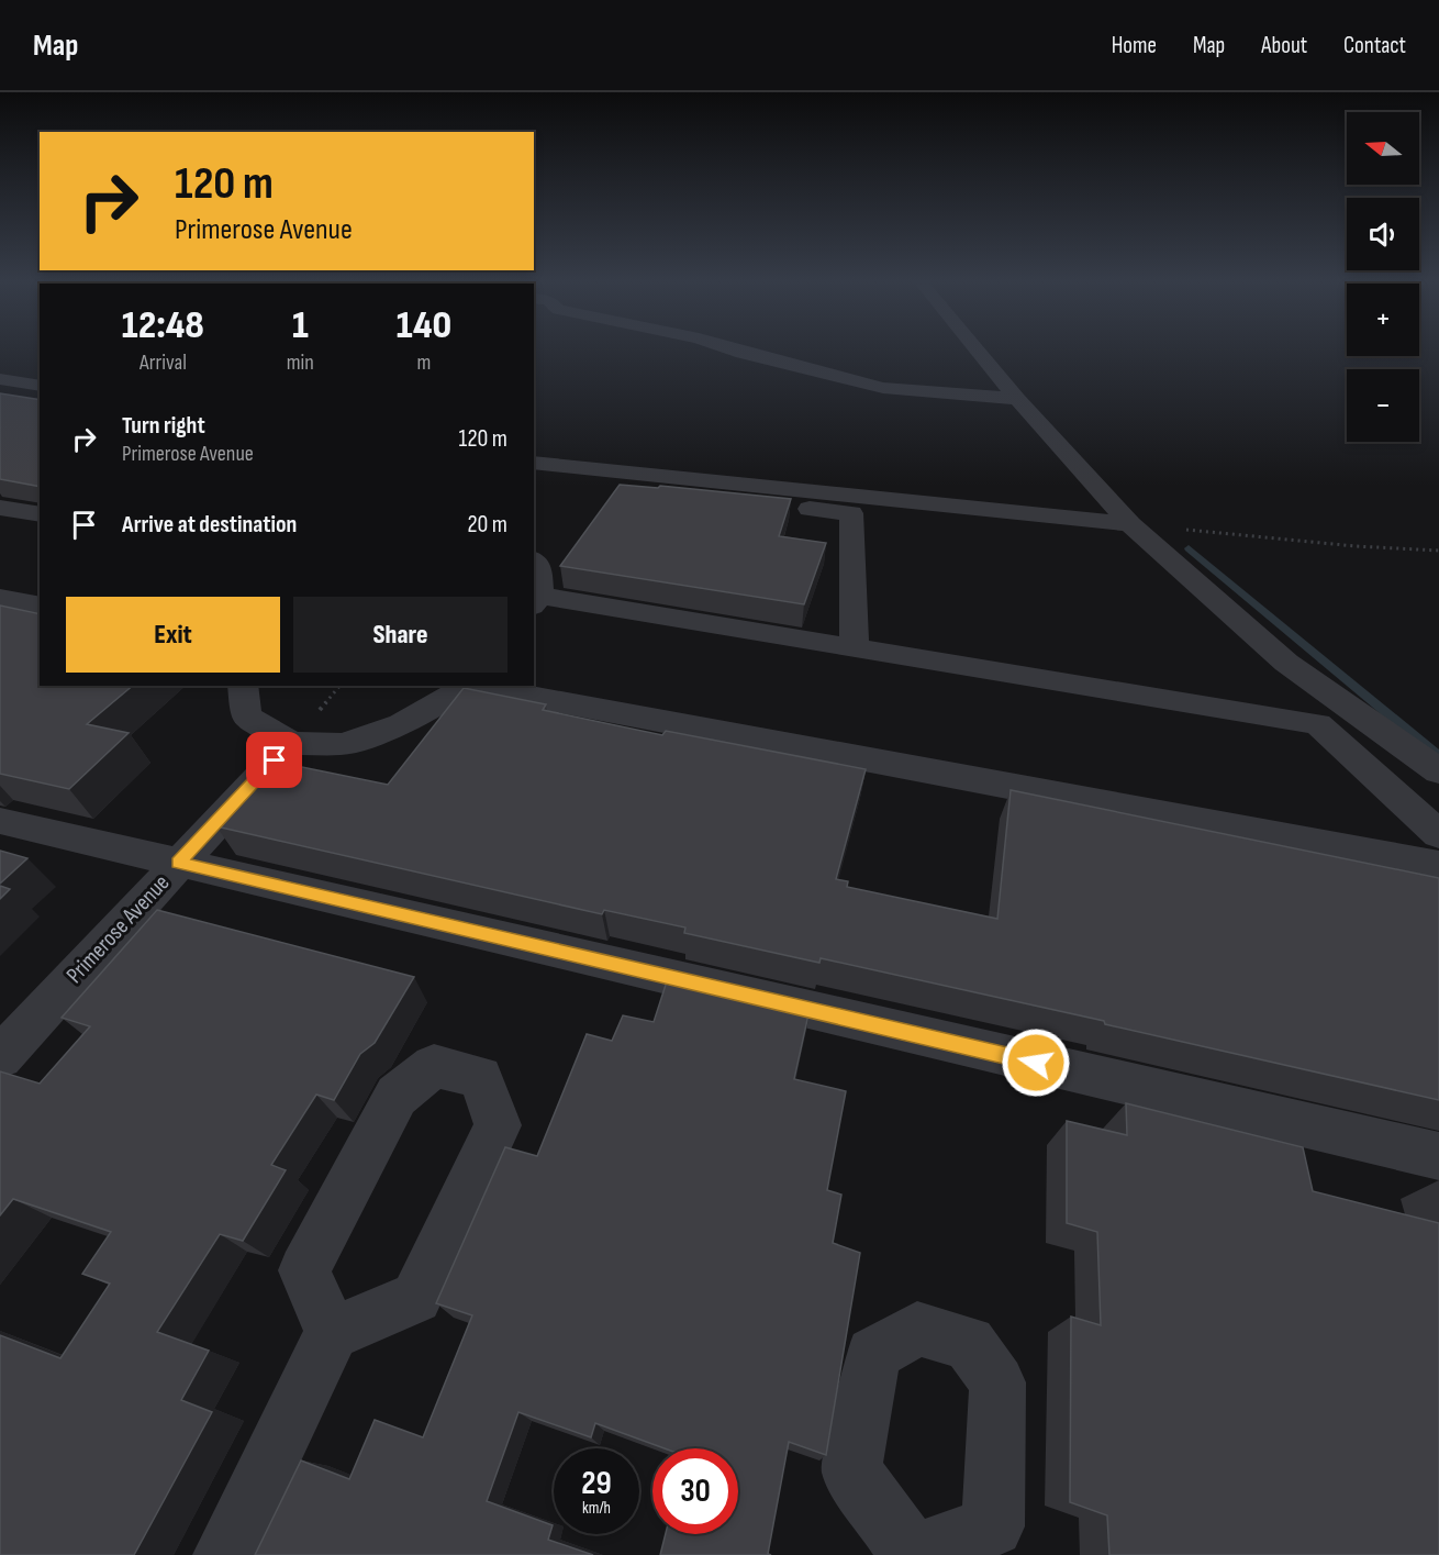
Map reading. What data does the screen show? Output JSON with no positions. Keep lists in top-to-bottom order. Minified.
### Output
{"streets":{"street":["Primerose Avenue"]},"north":"left","page":{"header":"Map","nav":["Home","Map","About","Contact"],"map_buttons":["+","−"],"turn":["120 m","Primerose Avenue"],"eta":["12:48","Arrival","1","min","140","m"],"list":[{"name":"Turn right","note":"Primerose Avenue","value":"120 m"},{"name":"Arrive at destination","value":"20 m"}],"buttons":["Exit","Share"],"speed":"29 km/h","limit":"30"}}
